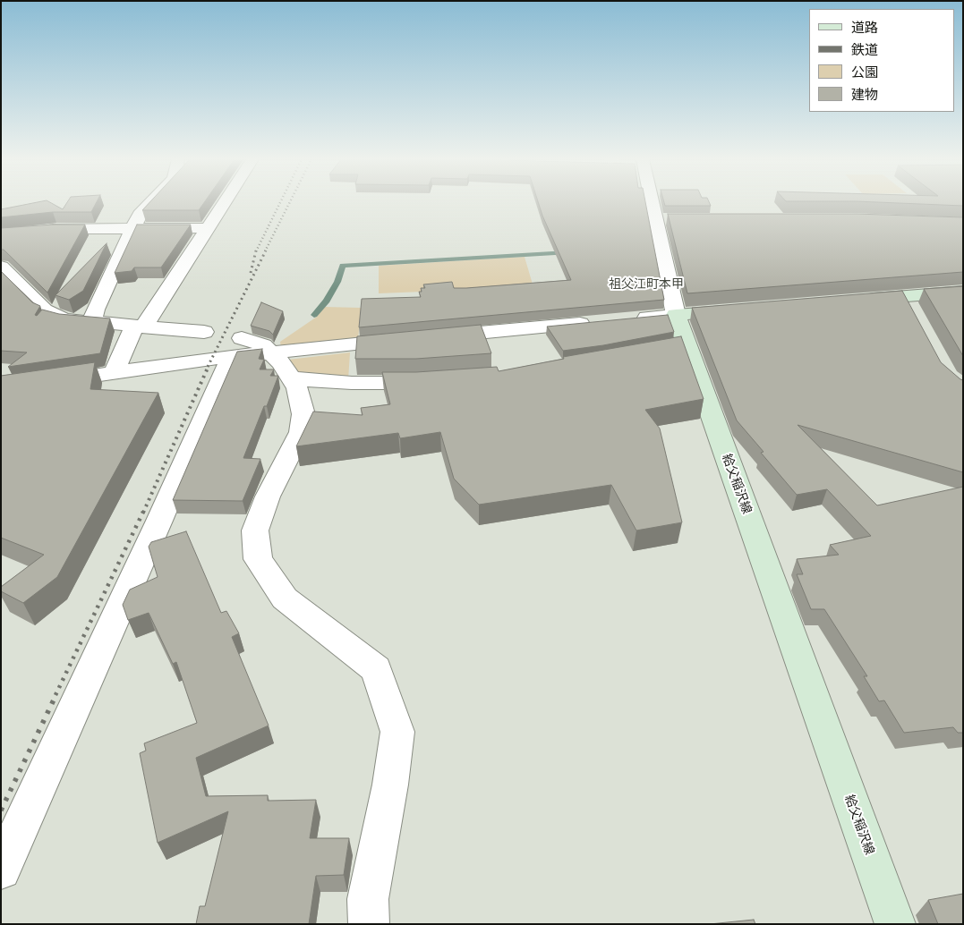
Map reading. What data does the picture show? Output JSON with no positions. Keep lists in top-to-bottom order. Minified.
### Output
{"streets":{"main road":["給父稲沢線"]},"districts":["祖父江町本甲"],"legend":["道路","鉄道","公園","建物"]}
